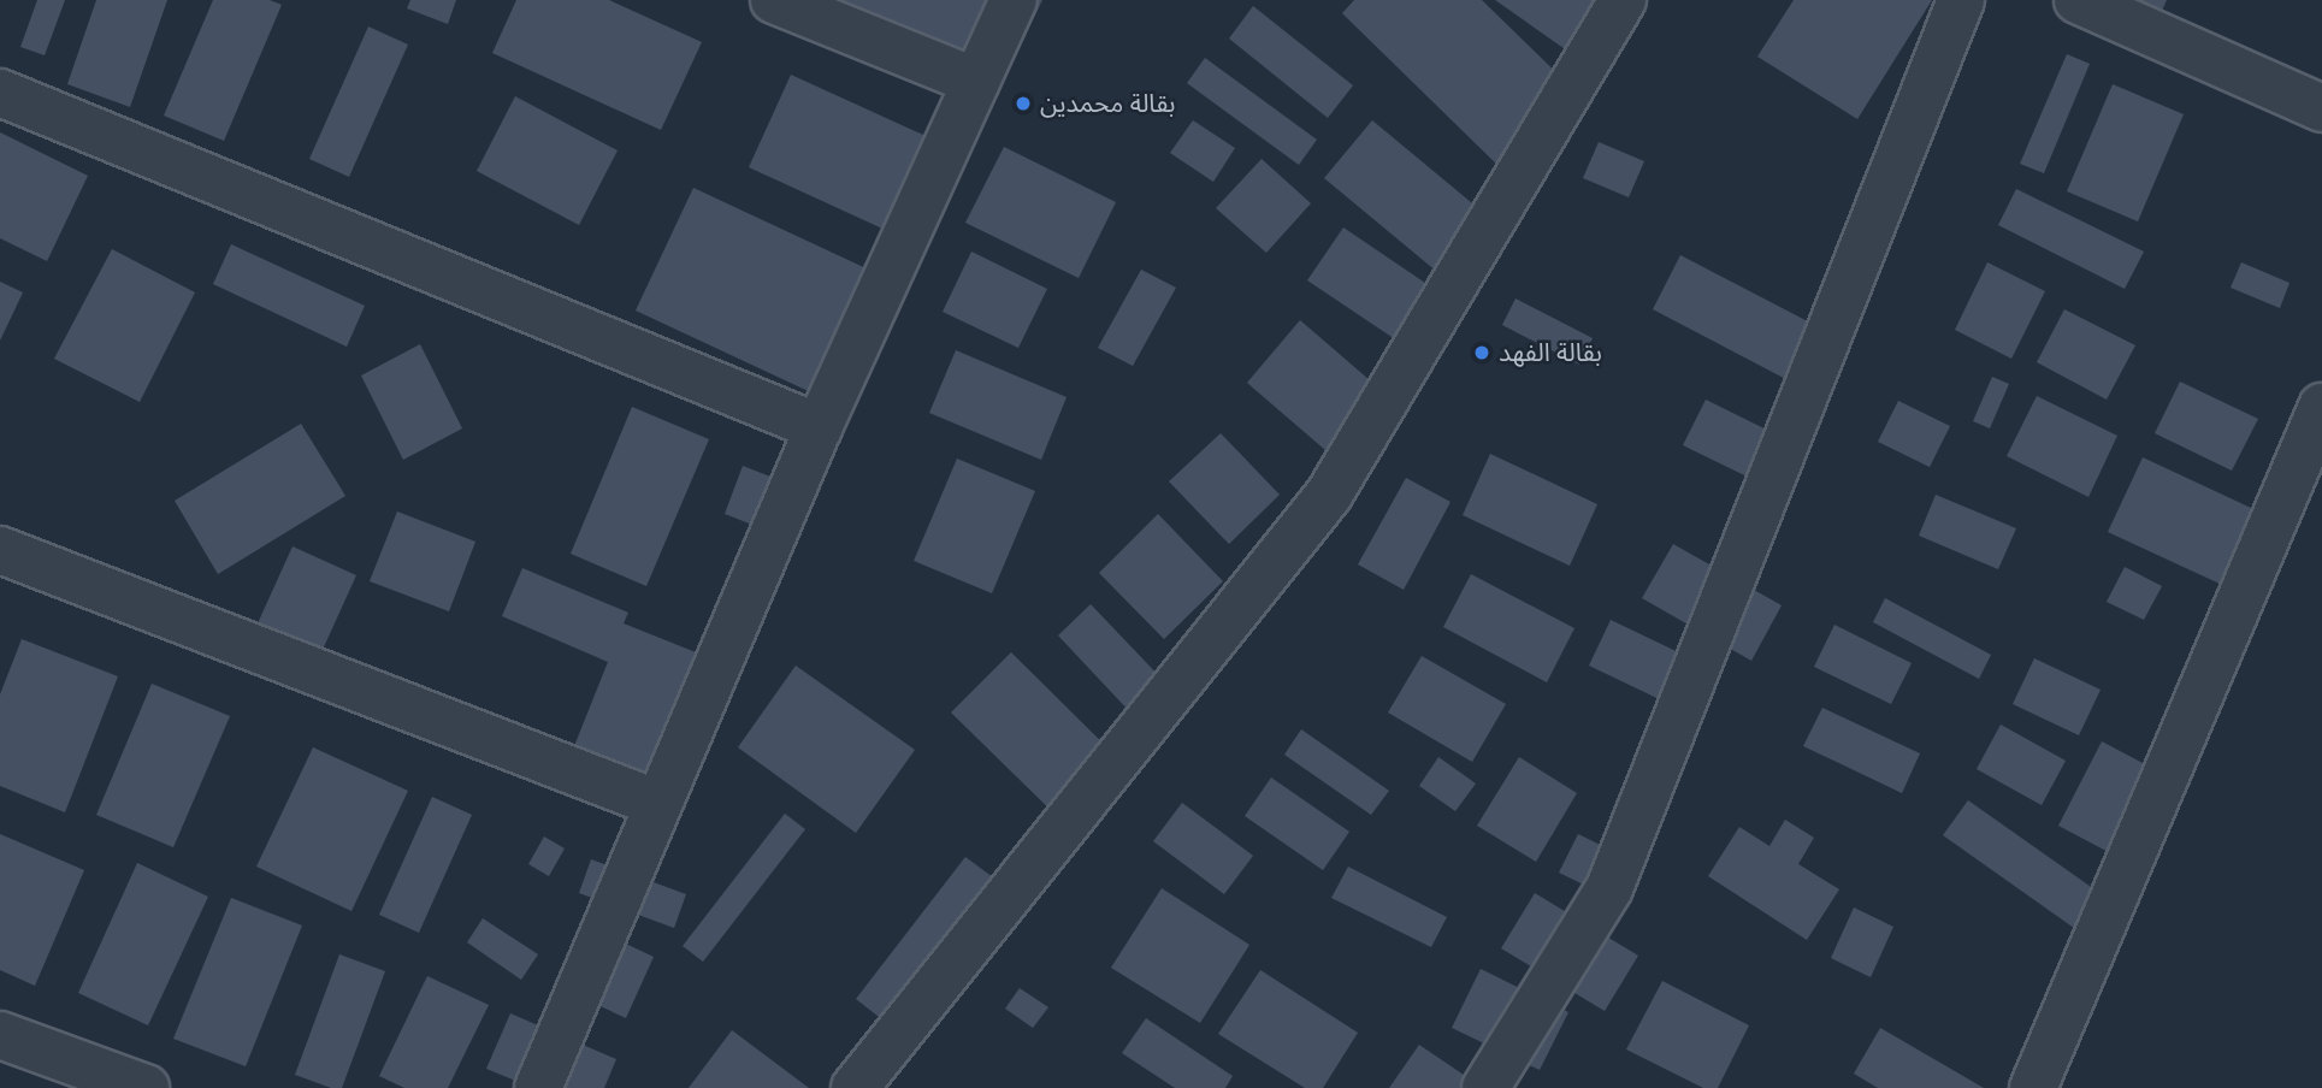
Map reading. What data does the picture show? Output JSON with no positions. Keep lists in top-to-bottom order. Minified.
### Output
{"places":["بقالة محمدين","بقالة الفهد"]}
